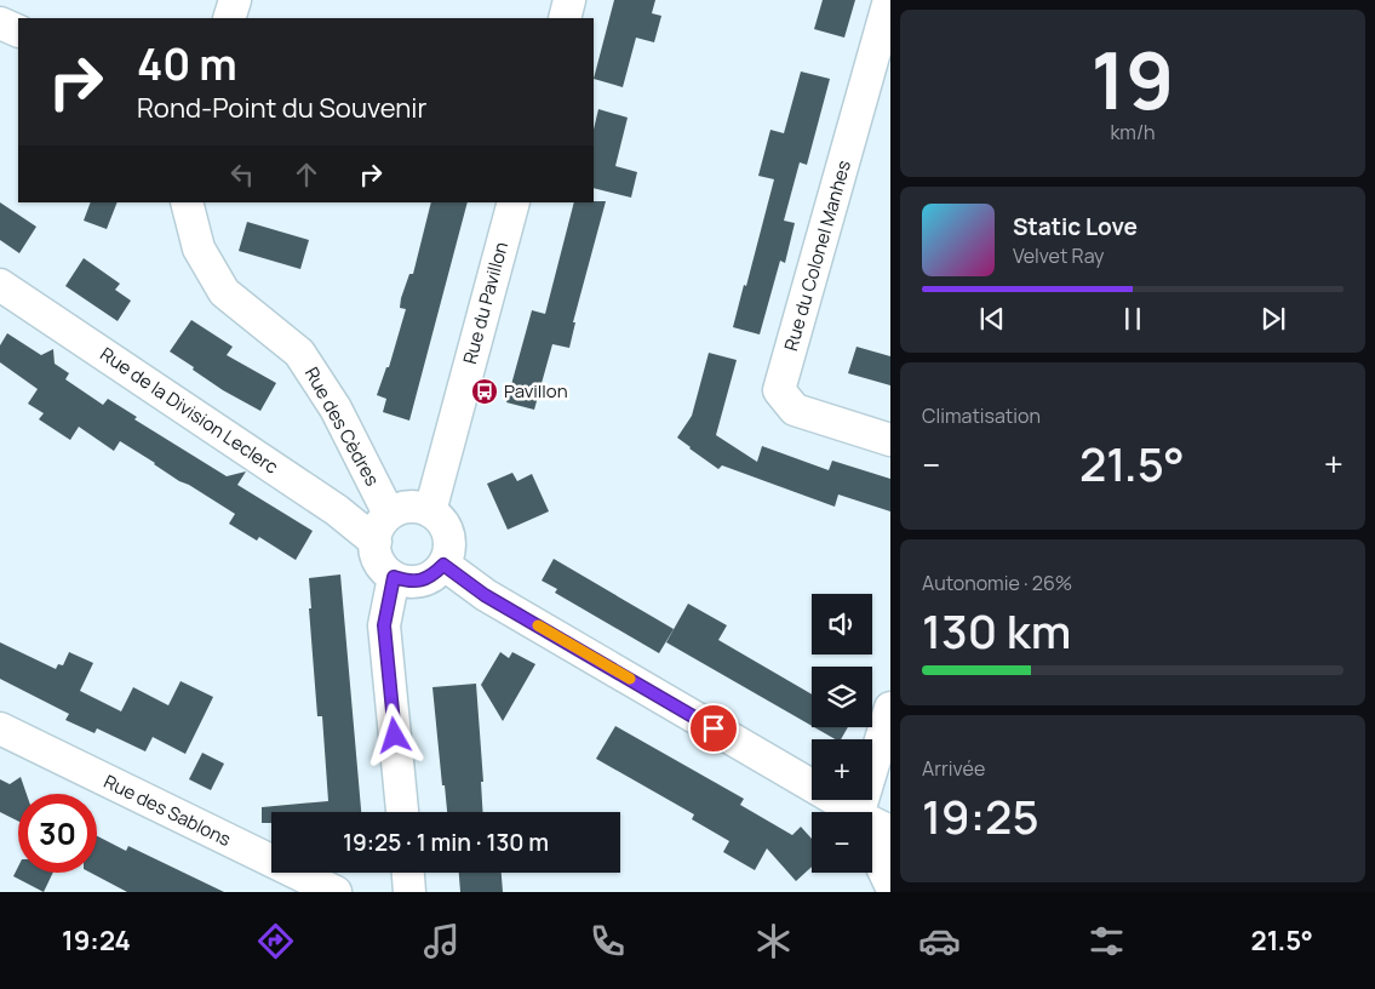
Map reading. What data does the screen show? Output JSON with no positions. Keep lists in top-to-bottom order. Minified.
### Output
{"streets":{"street":["Rue du Colonel Manhes","Rue du Pavillon","Rue de la Division Leclerc","Rue des Cèdres","Rue des Sablons"]},"crossings":[["Rue du Pavillon","Rue de la Division Leclerc"],["Rue du Pavillon","Rue des Cèdres"],["Rue de la Division Leclerc","Rue des Cèdres"]],"places":{"bus stop":["Pavillon"]},"page":{"tile":[["19","km/h"],"Climatisation",["Autonomie · 26%","130 km"],["Arrivée","19:25"]],"turn":["40 m","Rond-Point du Souvenir"],"song":["Static Love","Velvet Ray"],"heat":["−","21.5°","+"],"map_buttons":["+","−"],"limit":"30","trip":"19:25 · 1 min · 130 m","tabs":["19:24","21.5°"]}}
